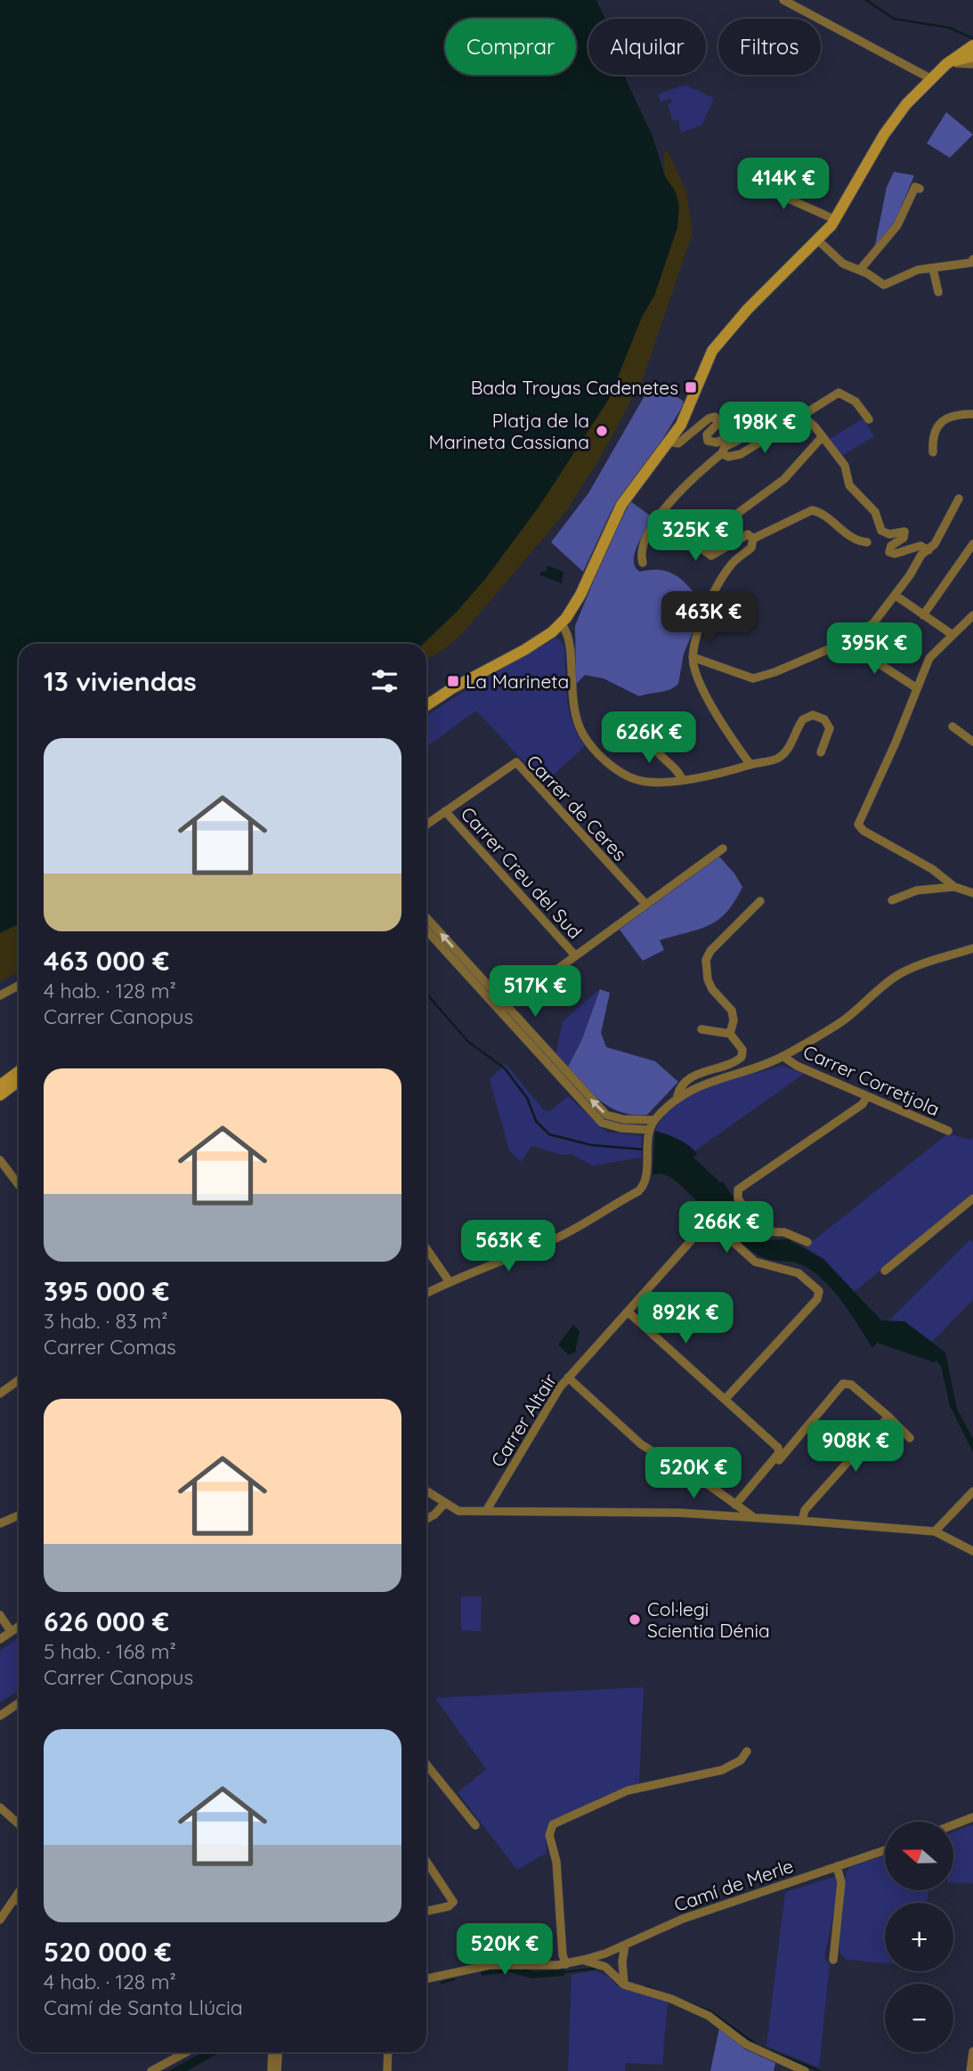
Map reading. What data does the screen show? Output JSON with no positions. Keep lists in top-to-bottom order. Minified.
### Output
{"streets":{"street":["Carrer de Ceres","Carrer Creu del Sud","Carrer Corretjola","Carrer Altair","Camí de Merle"]},"crossings":[["Carrer de Ceres","Carrer Creu del Sud"]],"places":{"transit":["Bada Troyas Cadenetes","La Marineta"],"other":["Platja de la Marineta Cassiana","Col·legi Scientia Dénia"]},"north":"left","page":{"chip":["Comprar","Alquilar","Filtros"],"price":["414K €","198K €","325K €","463K €","395K €","626K €","517K €","266K €","563K €","892K €","908K €","520K €","520K €"],"heading":"13 viviendas","list":[{"name":"463 000 €","note":"4 hab. · 128 m² · Carrer Canopus"},{"name":"395 000 €","note":"3 hab. · 83 m² · Carrer Comas"},{"name":"626 000 €","note":"5 hab. · 168 m² · Carrer Canopus"},{"name":"520 000 €","note":"4 hab. · 128 m² · Camí de Santa Llúcia"}],"map_buttons":["+","−"]}}
